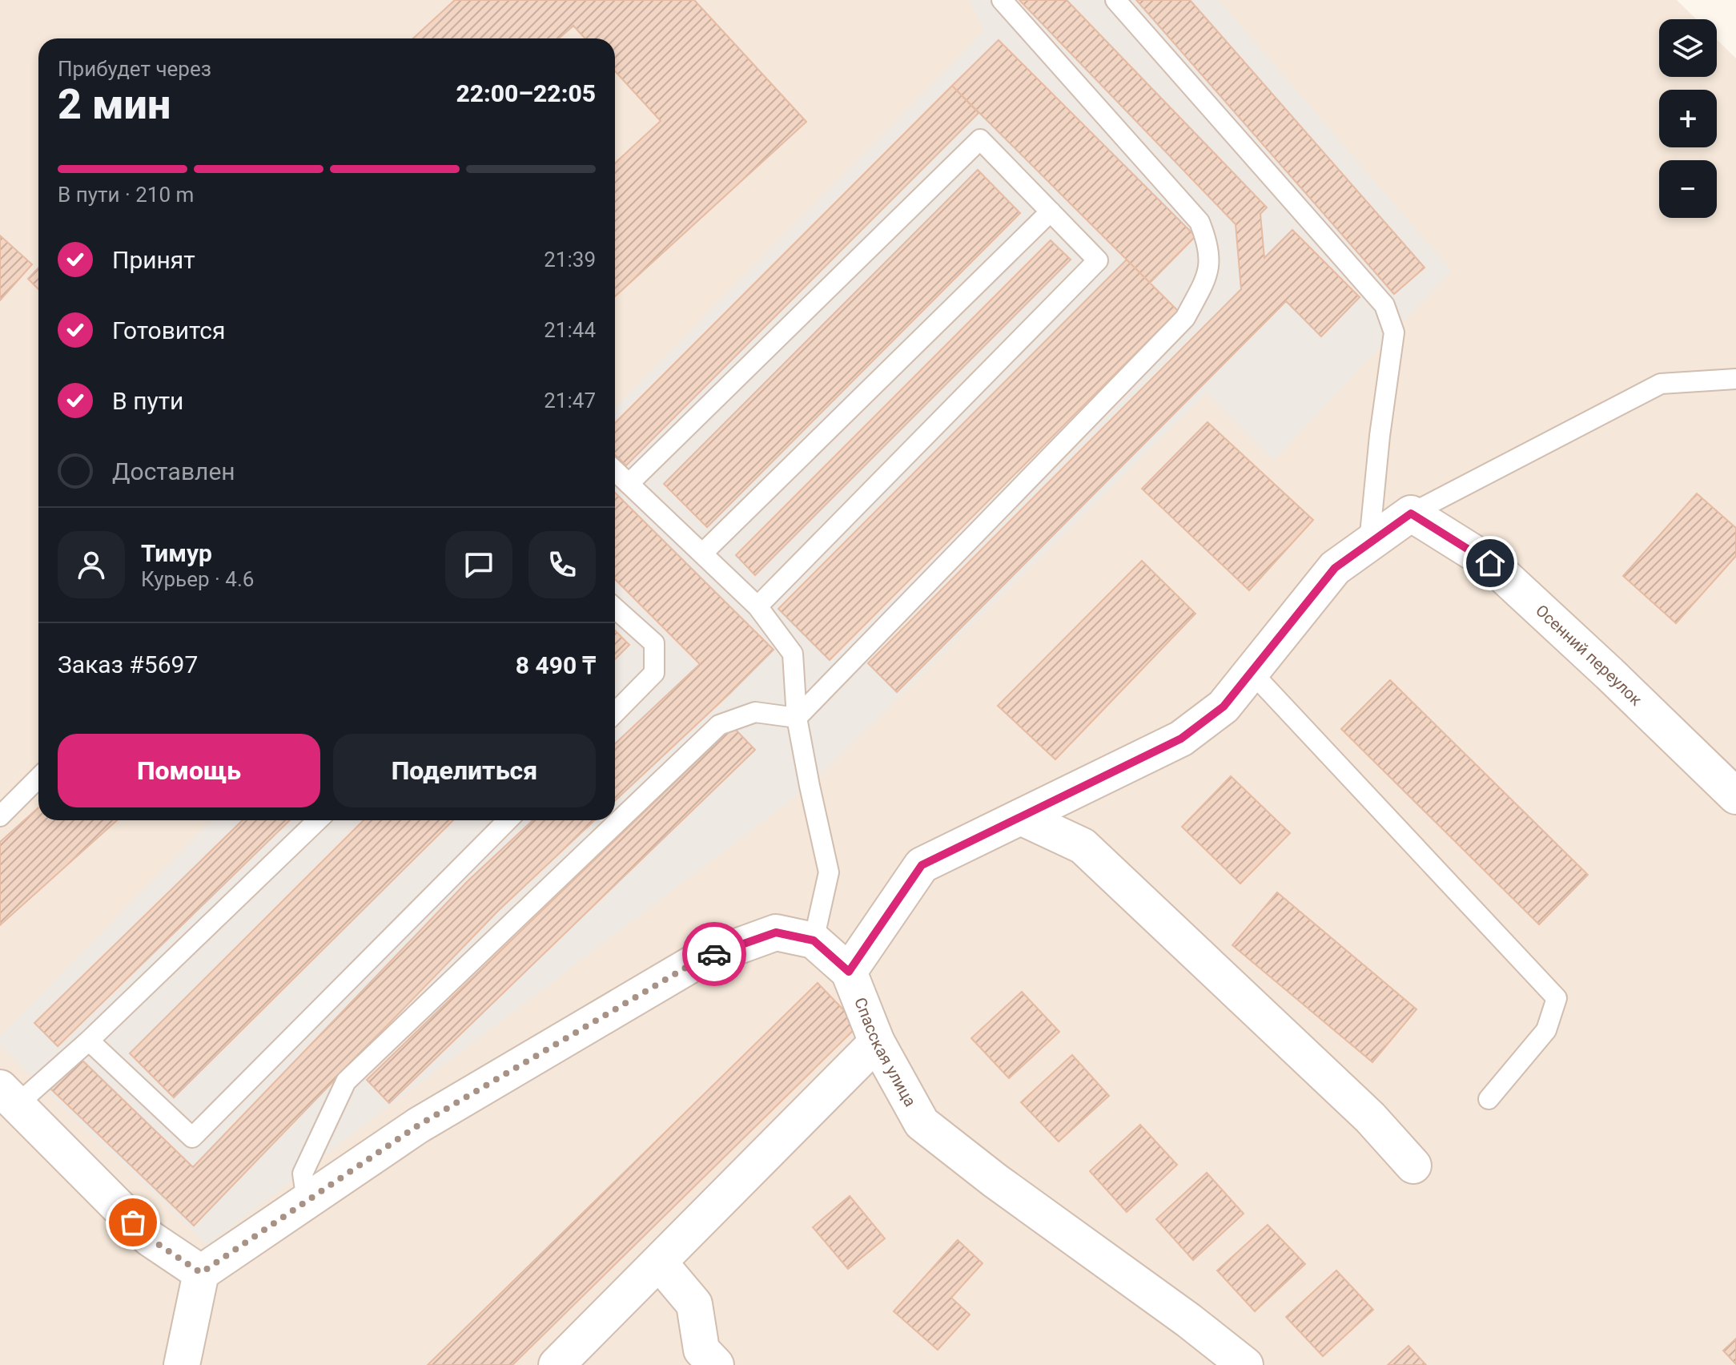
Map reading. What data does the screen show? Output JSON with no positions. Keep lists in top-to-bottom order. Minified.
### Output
{"streets":{"street":["Осенний переулок","Спасская улица"]},"page":{"map_buttons":["+","−"],"heading":["2 мин","Прибудет через","22:00–22:05"],"panel":["Тимур","Курьер · 4.6","Заказ #5697","8 490 ₸"],"bar":"В пути · 210 m","list":[["Принят","21:39"],["Готовится","21:44"],["В пути","21:47"],"Доставлен"],"buttons":["Помощь","Поделиться"]}}
